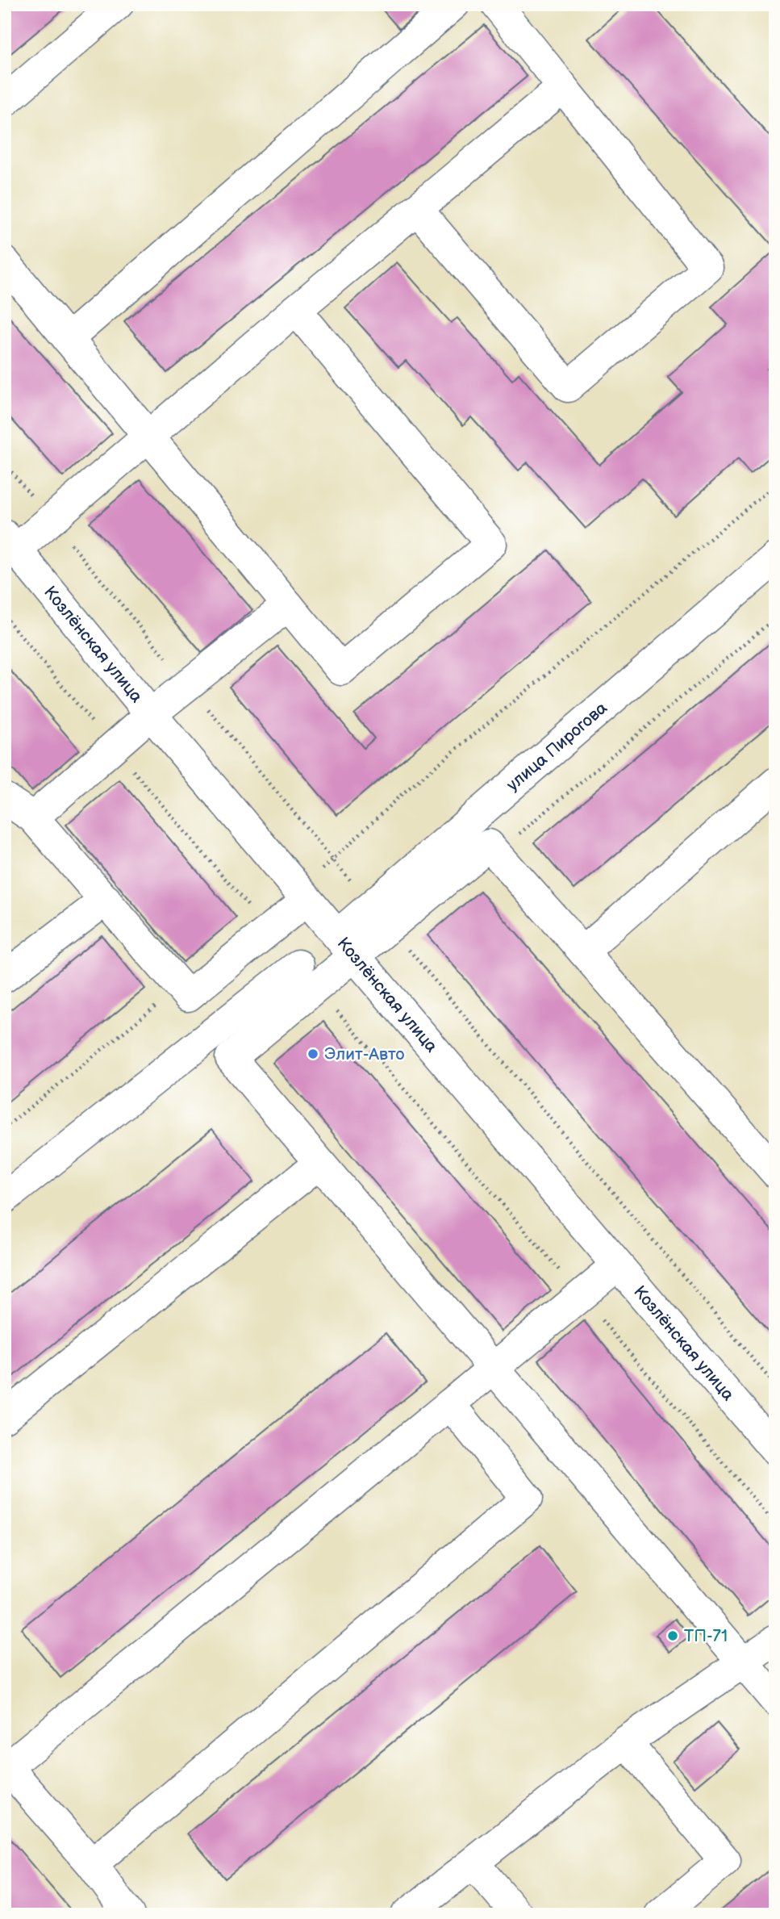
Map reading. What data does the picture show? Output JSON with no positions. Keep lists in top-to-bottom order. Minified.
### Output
{"streets":{"street":["Козлёнская улица","улица Пирогова"]},"crossings":[["Козлёнская улица","улица Пирогова"]],"places":["Элит-Авто","ТП-71"]}
